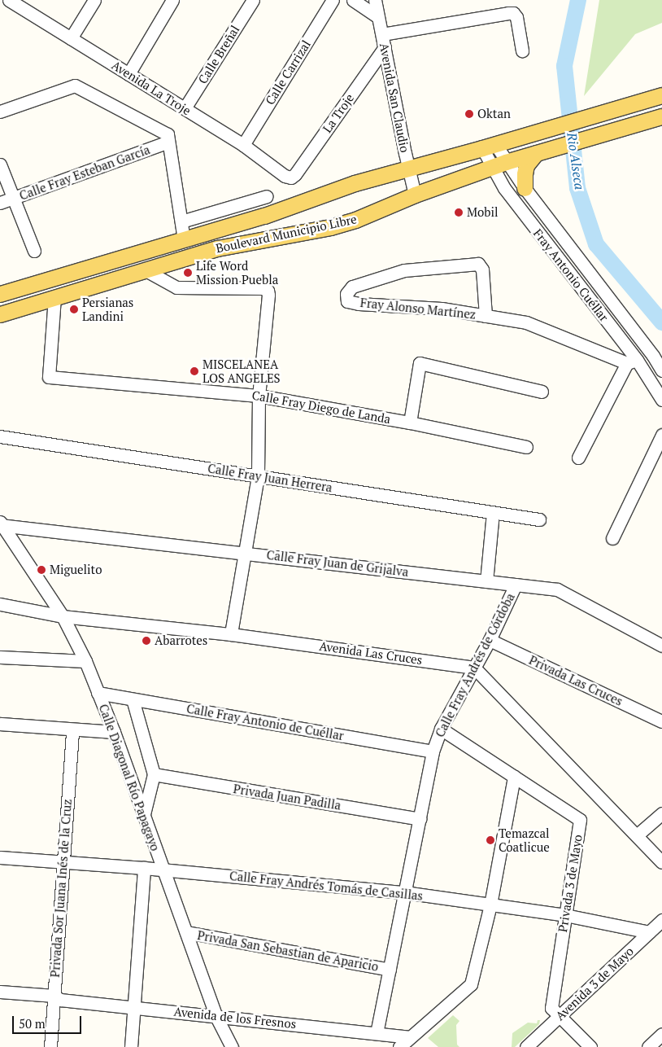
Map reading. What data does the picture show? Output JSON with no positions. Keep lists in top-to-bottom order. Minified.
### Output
{"streets":{"main road":["Boulevard Municipio Libre"],"street":["Calle Breñal","Calle Carrizal","Avenida La Troje","Avenida San Claudio","La Troje","Calle Fray Esteban García","Fray Antonio Cuéllar","Fray Alonso Martínez","Calle Fray Diego de Landa","Calle Fray Juan Herrera","Calle Fray Juan de Grijalva","Avenida Las Cruces","Calle Fray Andrés de Córdoba","Privada Las Cruces","Calle Fray Antonio de Cuéllar","Calle Diagonal Río Papagayo","Privada Juan Padilla","Privada 3 de Mayo","Calle Fray Andrés Tomás de Casillas","Privada Sor Juana Inés de la Cruz","Privada San Sebastian de Aparicio","Avenida 3 de Mayo","Avenida de los Fresnos"]},"crossings":[["Calle Breñal","Avenida La Troje"],["Calle Carrizal","Avenida La Troje"],["Avenida La Troje","La Troje"],["Avenida San Claudio","La Troje"],["Avenida San Claudio","Boulevard Municipio Libre"],["Boulevard Municipio Libre","Fray Antonio Cuéllar"],["Boulevard Municipio Libre","Calle Fray Diego de Landa"],["Calle Fray Juan de Grijalva","Calle Fray Andrés de Córdoba"],["Calle Fray Juan de Grijalva","Calle Diagonal Río Papagayo"],["Avenida Las Cruces","Calle Fray Andrés de Córdoba"],["Avenida Las Cruces","Calle Diagonal Río Papagayo"],["Calle Fray Andrés de Córdoba","Privada Las Cruces"],["Calle Fray Andrés de Córdoba","Calle Fray Antonio de Cuéllar"],["Calle Fray Andrés de Córdoba","Privada Juan Padilla"],["Calle Fray Andrés de Córdoba","Privada 3 de Mayo"],["Calle Fray Andrés de Córdoba","Calle Fray Andrés Tomás de Casillas"],["Calle Fray Andrés de Córdoba","Privada San Sebastian de Aparicio"],["Calle Fray Andrés de Córdoba","Avenida de los Fresnos"],["Calle Fray Antonio de Cuéllar","Calle Diagonal Río Papagayo"],["Calle Diagonal Río Papagayo","Calle Fray Andrés Tomás de Casillas"],["Calle Diagonal Río Papagayo","Privada San Sebastian de Aparicio"],["Calle Diagonal Río Papagayo","Avenida de los Fresnos"],["Privada 3 de Mayo","Calle Fray Andrés Tomás de Casillas"],["Privada 3 de Mayo","Avenida 3 de Mayo"],["Calle Fray Andrés Tomás de Casillas","Privada Sor Juana Inés de la Cruz"],["Calle Fray Andrés Tomás de Casillas","Avenida 3 de Mayo"],["Privada Sor Juana Inés de la Cruz","Avenida de los Fresnos"]],"water":["Rio Alseca"],"places":["Oktan","Mobil","Life Word Mission Puebla","Persianas Landini","MISCELANEA LOS ANGELES","Miguelito","Abarrotes","Temazcal Coatlicue"],"scale_bar":"50 m"}
